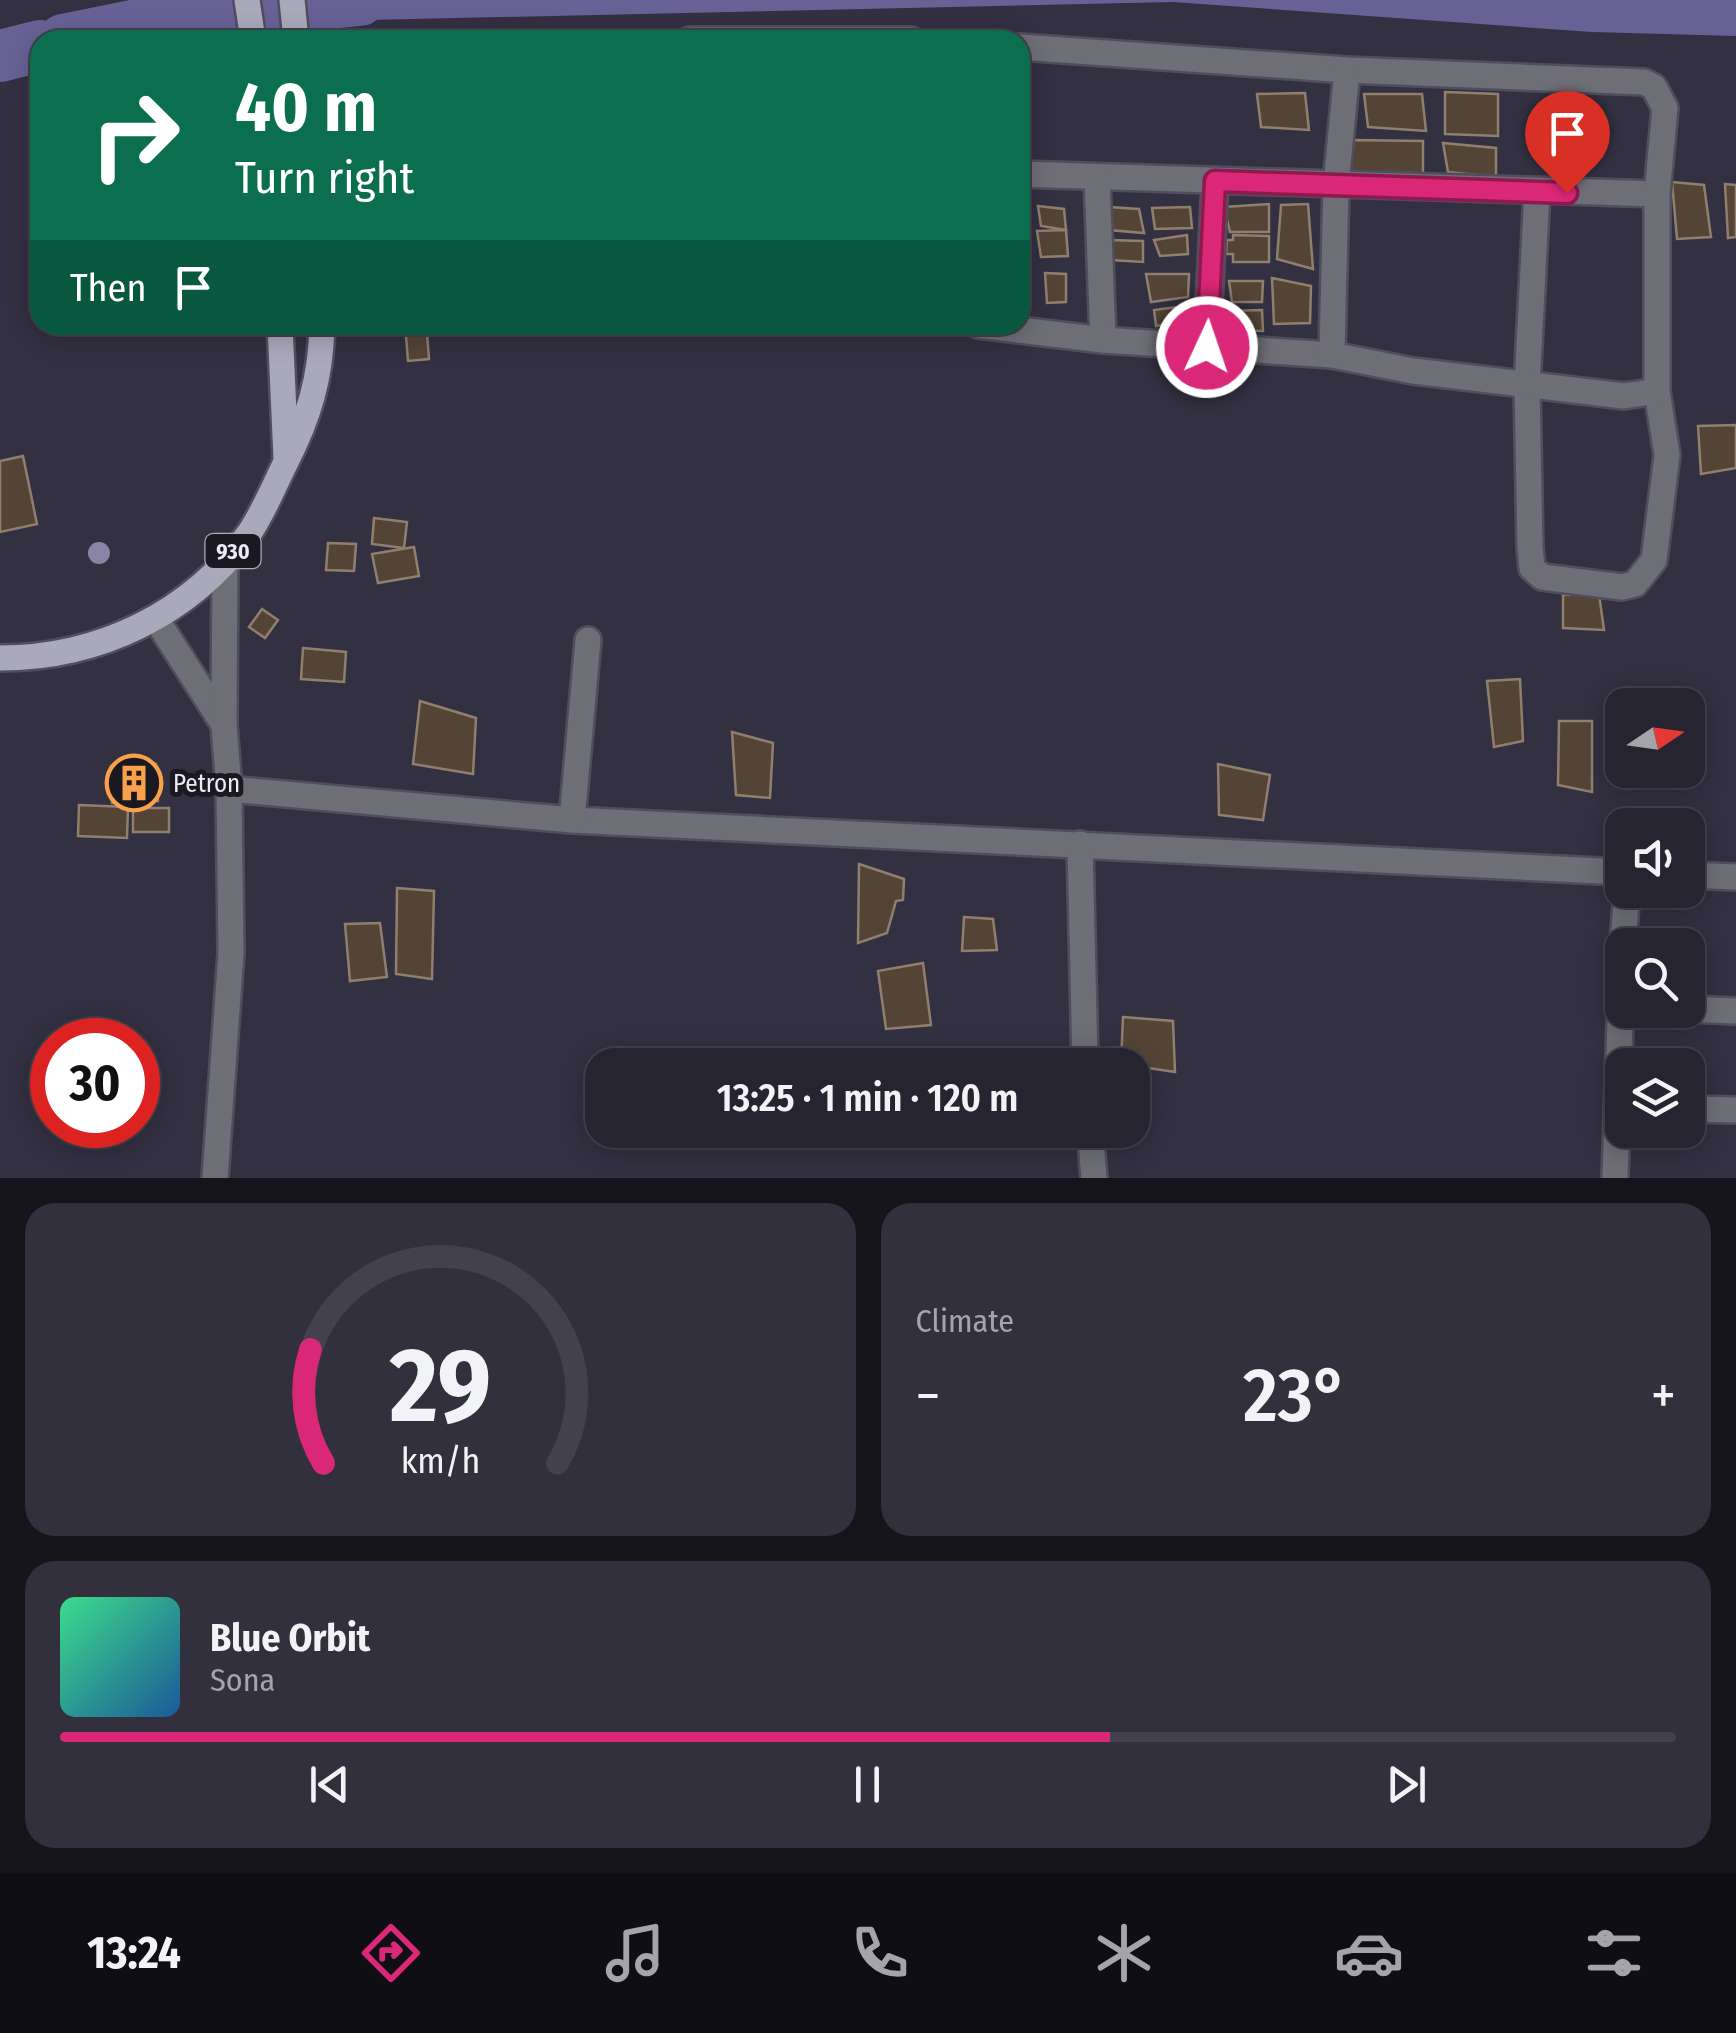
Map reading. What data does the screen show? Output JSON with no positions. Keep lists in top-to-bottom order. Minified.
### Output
{"streets":{"main road":["930"]},"places":{"building":["Petron"]},"north":"right","page":{"turn":["40 m","Turn right"],"then":"Then","limit":"30","trip":"13:25 · 1 min · 120 m","tile":"Climate","heat":["−","23°","+"],"song":["Blue Orbit","Sona"],"tabs":"13:24","gauge":["29","km/h"]}}
